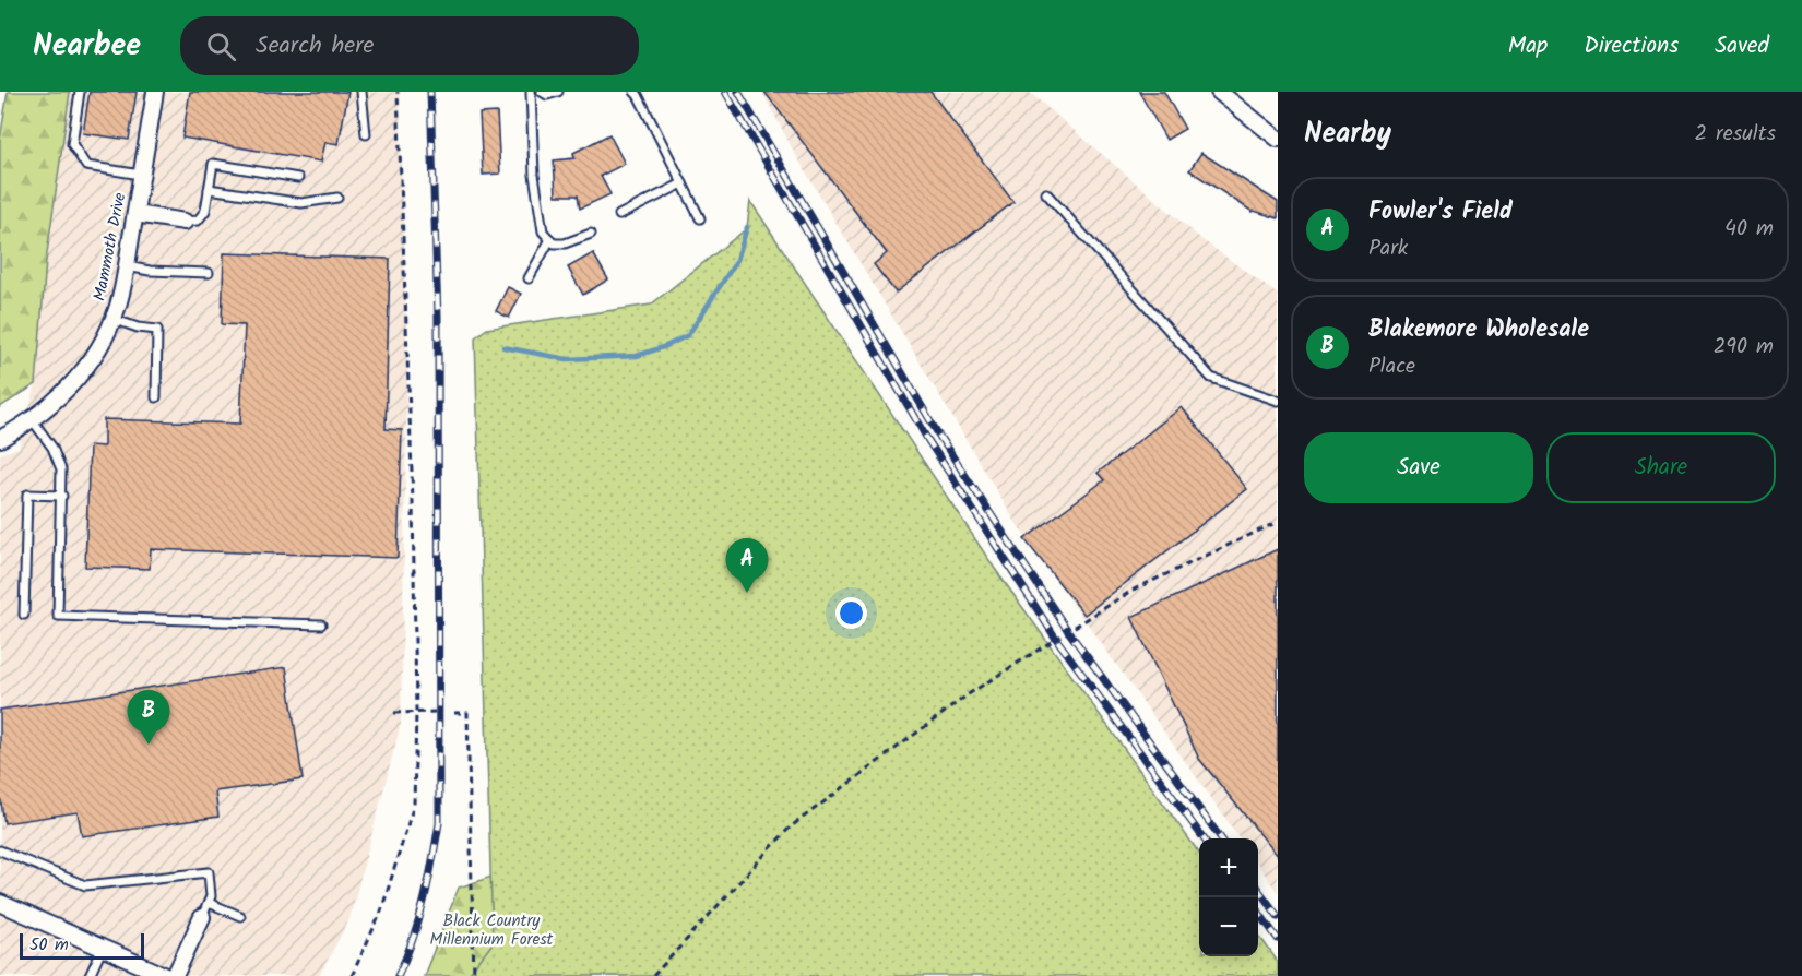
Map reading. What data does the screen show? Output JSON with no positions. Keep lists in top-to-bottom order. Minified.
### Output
{"streets":{"street":["Mammoth Drive"]},"parks":["Black Country Millennium Forest"],"scale_bar":"50 m","page":{"header":"Nearbee","search":"Search here","nav":["Map","Directions","Saved"],"heading":["Nearby","2 results"],"list":[{"mark":"A","name":"Fowler's Field","note":"Park","value":"40 m"},{"mark":"B","name":"Blakemore Wholesale","note":"Place","value":"290 m"}],"buttons":["Save","Share"],"pins":["A","B"],"map_buttons":["+","−"],"scale":"50 m"}}
